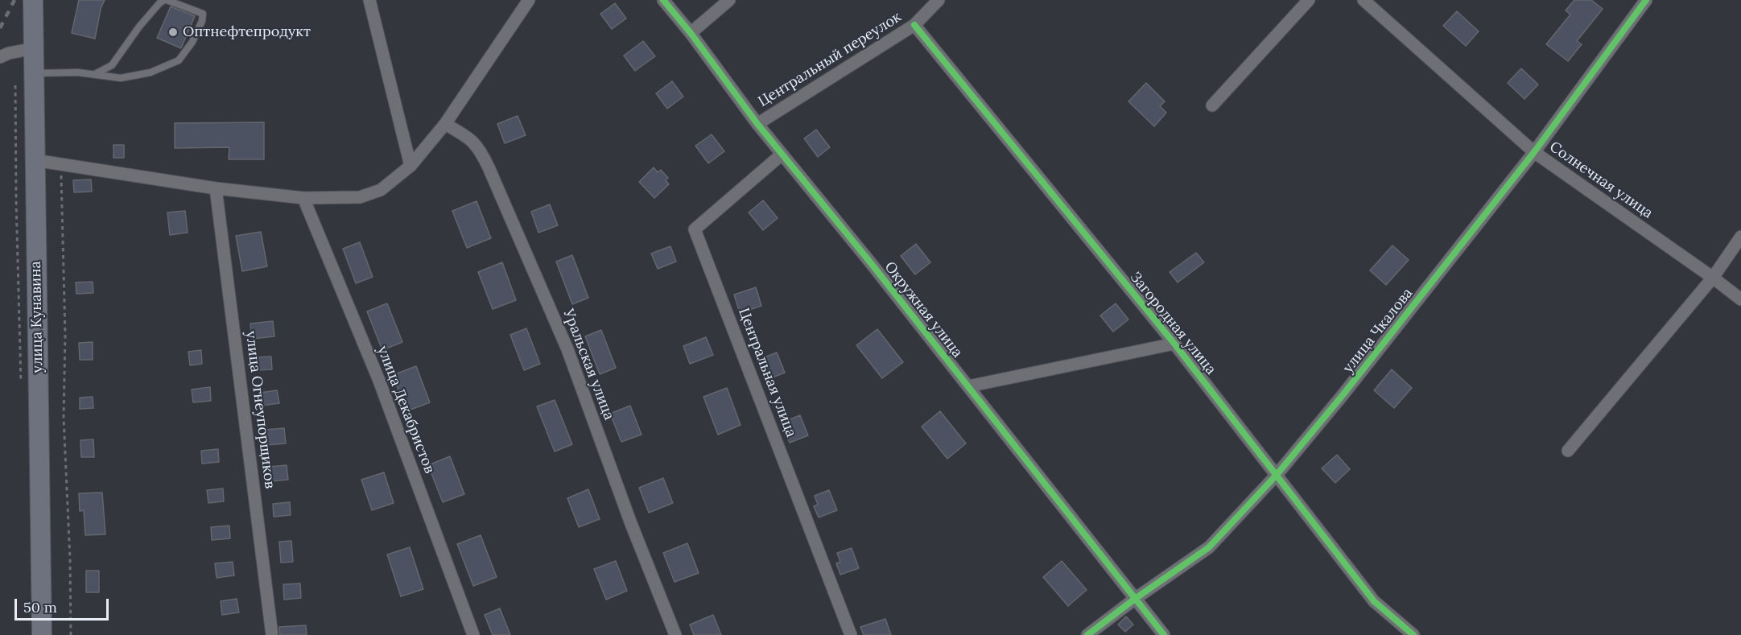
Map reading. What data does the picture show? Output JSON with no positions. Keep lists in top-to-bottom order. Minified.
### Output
{"streets":{"main road":["улица Кунавина"],"street":["Центральный переулок","Солнечная улица","Окружная улица","Загородная улица","улица Чкалова","Уральская улица","Центральная улица","улица Огнеупорщиков","улица Декабристов"]},"crossings":[["Центральный переулок","Окружная улица"],["Центральный переулок","Загородная улица"],["Солнечная улица","улица Чкалова"],["Окружная улица","улица Чкалова"],["Окружная улица","Центральная улица"],["Загородная улица","улица Чкалова"]],"places":["Оптнефтепродукт"],"scale_bar":"50 m"}
